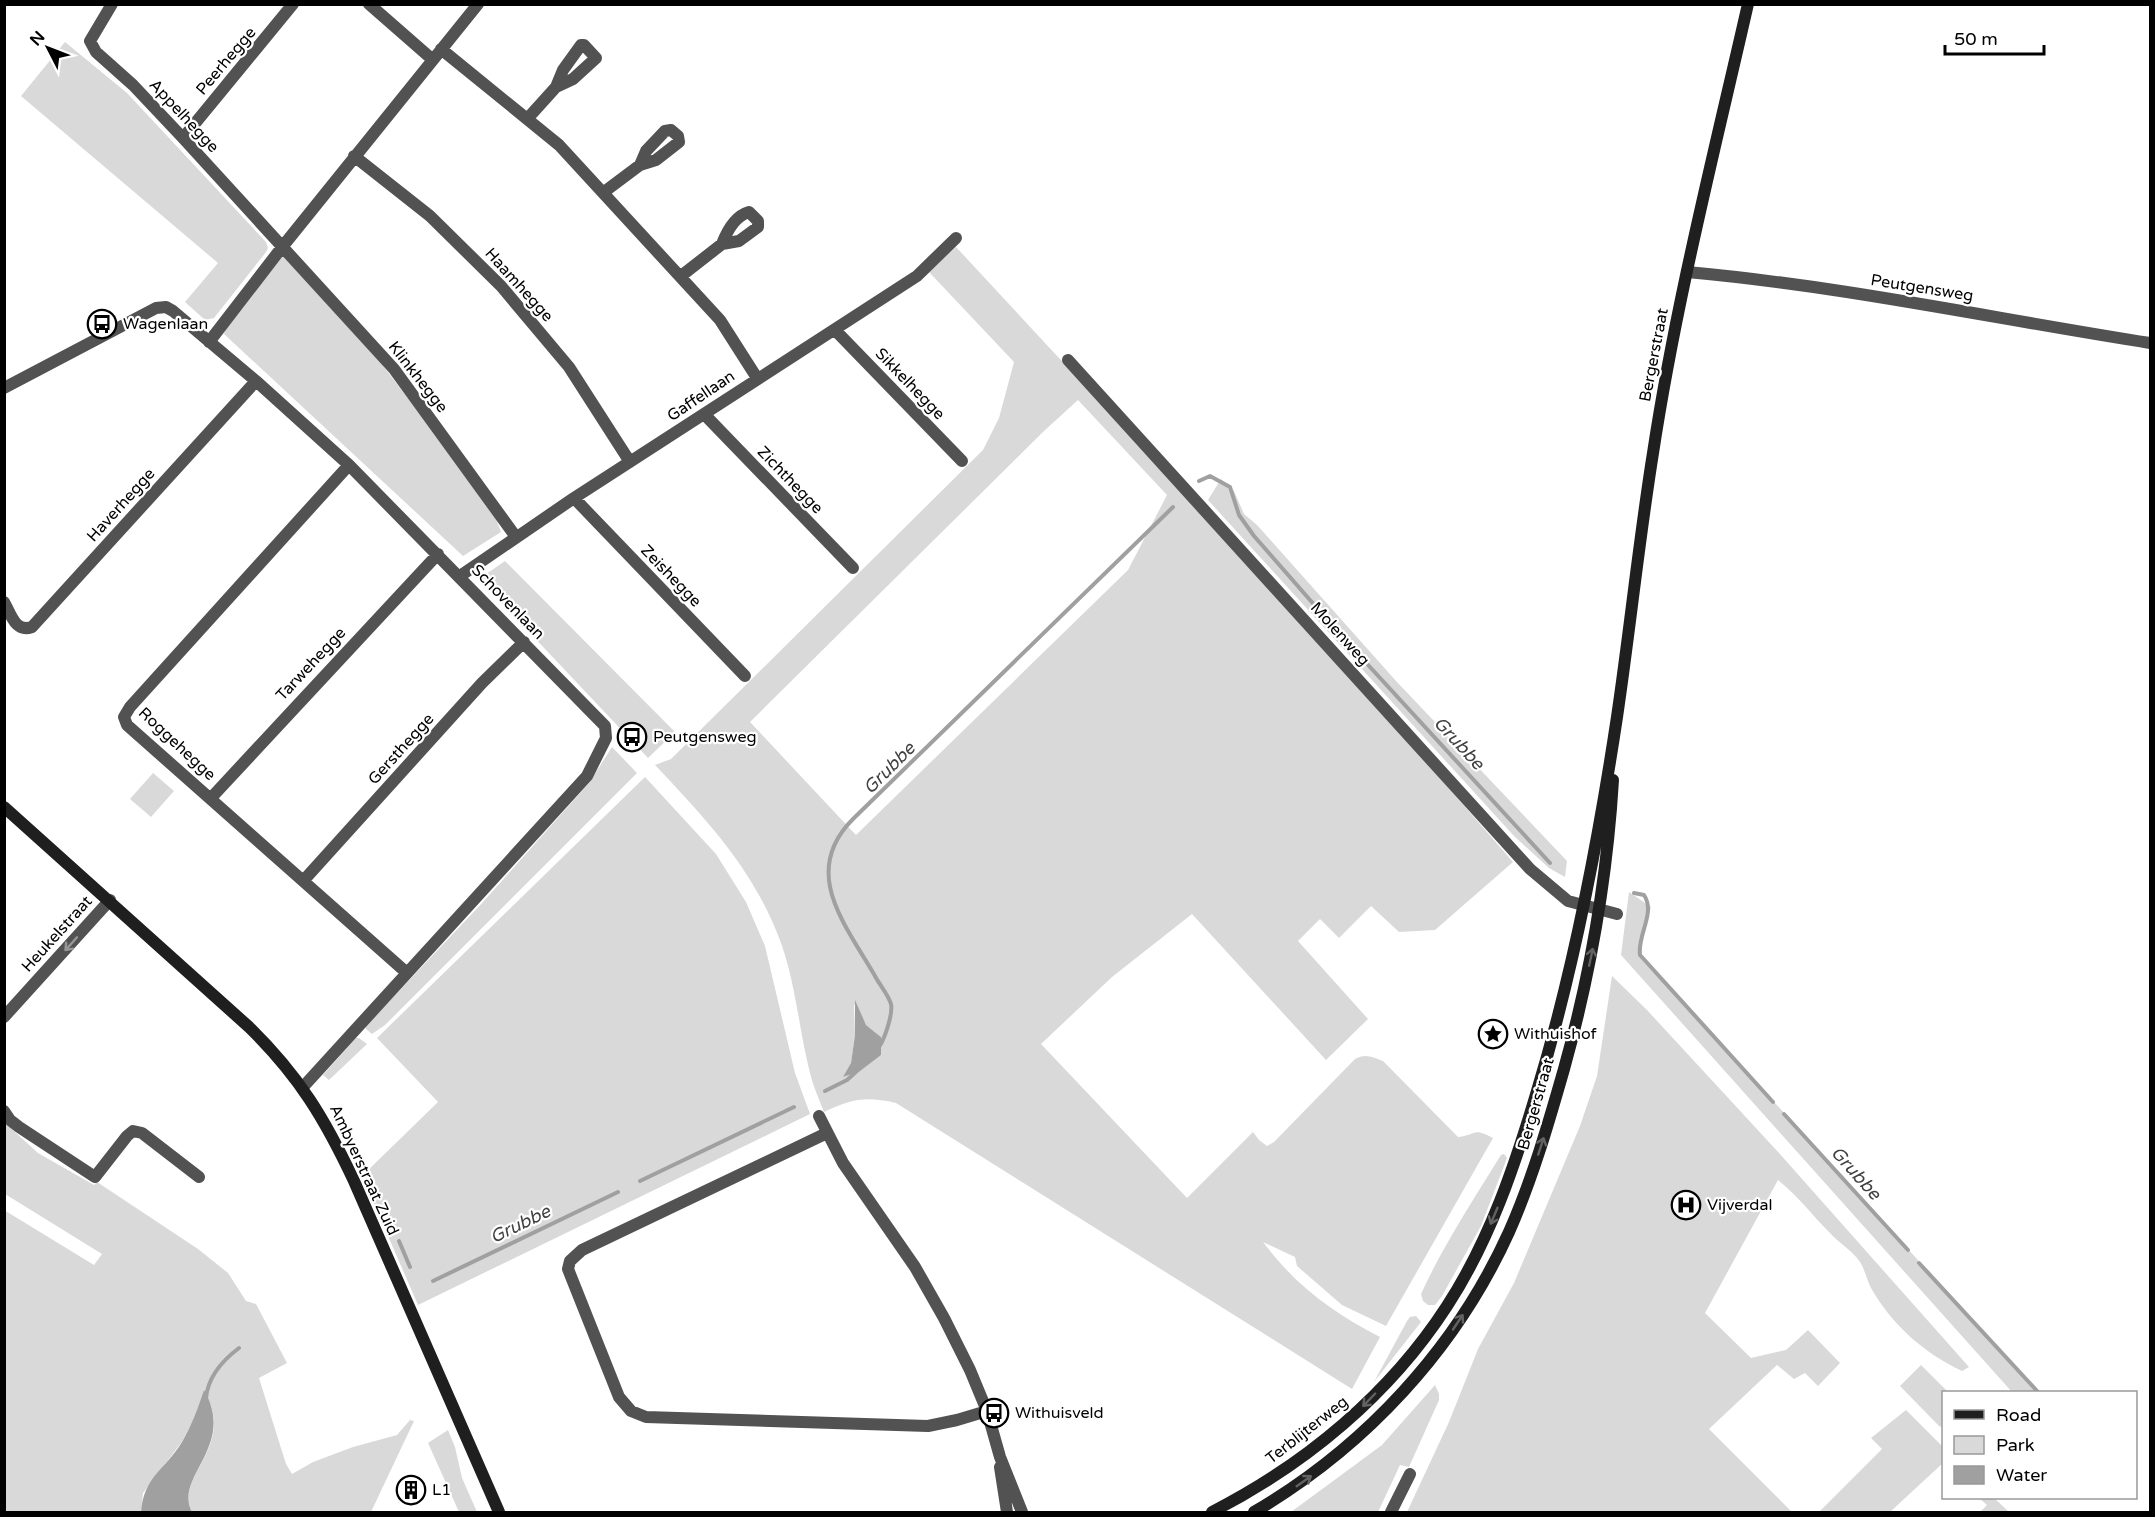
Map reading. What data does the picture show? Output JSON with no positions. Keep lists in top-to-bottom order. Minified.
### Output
{"streets":{"main road":["Bergerstraat","Ambyerstraat Zuid","Terblijterweg"],"street":["Peerhegge","Appelhegge","Haamhegge","Peutgensweg","Klinkhegge","Sikkelhegge","Gaffellaan","Zichthegge","Haverhegge","Zeishegge","Schovenlaan","Molenweg","Tarwehegge","Roggehegge","Gersthegge","Heukelstraat"]},"crossings":[["Peerhegge","Appelhegge"],["Appelhegge","Klinkhegge"],["Haamhegge","Gaffellaan"],["Peutgensweg","Bergerstraat"],["Bergerstraat","Molenweg"],["Bergerstraat","Terblijterweg"],["Klinkhegge","Gaffellaan"],["Sikkelhegge","Gaffellaan"],["Gaffellaan","Zichthegge"],["Gaffellaan","Zeishegge"],["Gaffellaan","Schovenlaan"],["Haverhegge","Schovenlaan"],["Schovenlaan","Tarwehegge"],["Schovenlaan","Roggehegge"],["Schovenlaan","Gersthegge"],["Schovenlaan","Ambyerstraat Zuid"],["Tarwehegge","Roggehegge"],["Roggehegge","Gersthegge"],["Heukelstraat","Ambyerstraat Zuid"]],"one_way":["Heukelstraat","Terblijterweg"],"water":["Grubbe"],"places":{"bus stop":["Wagenlaan","Peutgensweg","Withuisveld"],"place":["Withuishof"],"hospital":["Vijverdal"],"building":["L1"]},"legend":["Road","Park","Water"],"scale_bar":"50 m","north":"top left"}
